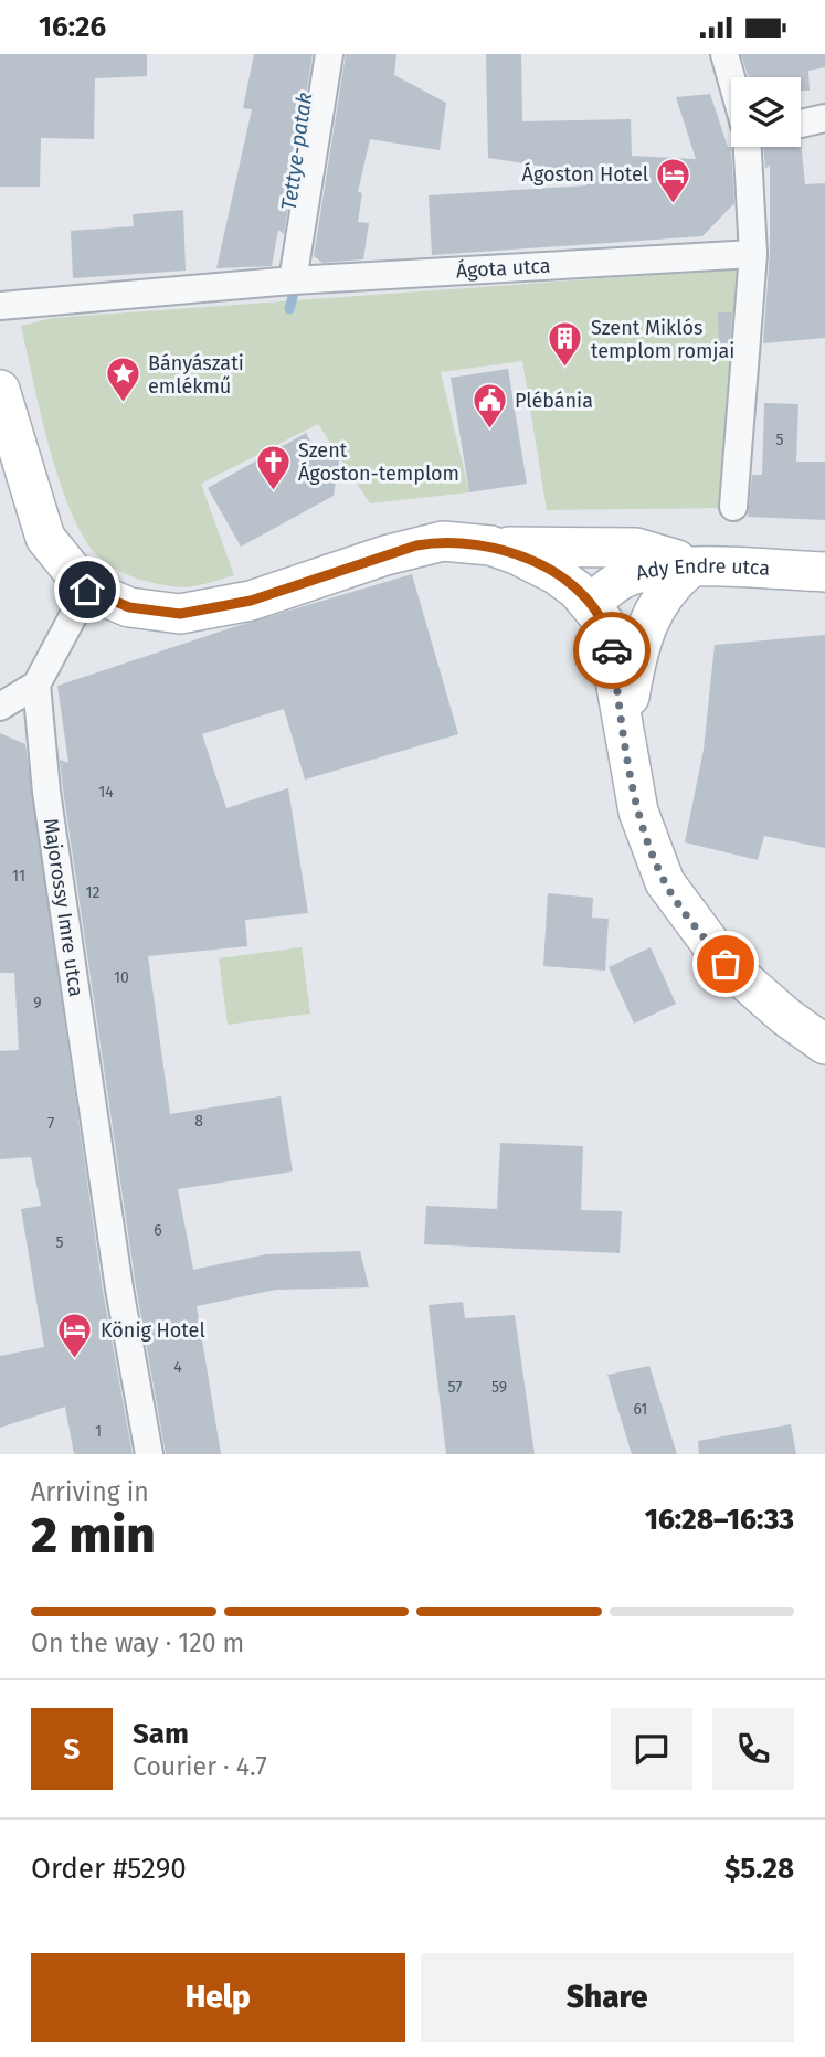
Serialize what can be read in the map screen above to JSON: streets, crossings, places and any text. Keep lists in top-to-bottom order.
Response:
{
  "streets": {
    "street": ["Ágota utca", "Ady Endre utca", "Majorossy Imre utca"]
  },
  "water": ["Tettye-patak"],
  "places": {
    "hotel": ["Ágoston Hotel", "König Hotel"],
    "building": ["Szent Miklós templom romjai"],
    "place": ["Bányászati emlékmű"],
    "public building": ["Plébánia"],
    "church": ["Szent Ágoston-templom"]
  },
  "house_numbers": [
    "5",
    "14",
    "11",
    "12",
    "10",
    "9",
    "8",
    "7",
    "6",
    "5",
    "4",
    "57",
    "59",
    "61",
    "1"
  ],
  "page": {
    "status": "16:26",
    "heading": ["2 min", "Arriving in", "16:28–16:33"],
    "panel": [
      "Sam",
      "Courier · 4.7",
      "Order #5290",
      "$5.28"
    ],
    "bar": "On the way · 120 m",
    "round": "S",
    "buttons": ["Help", "Share"]
  }
}
